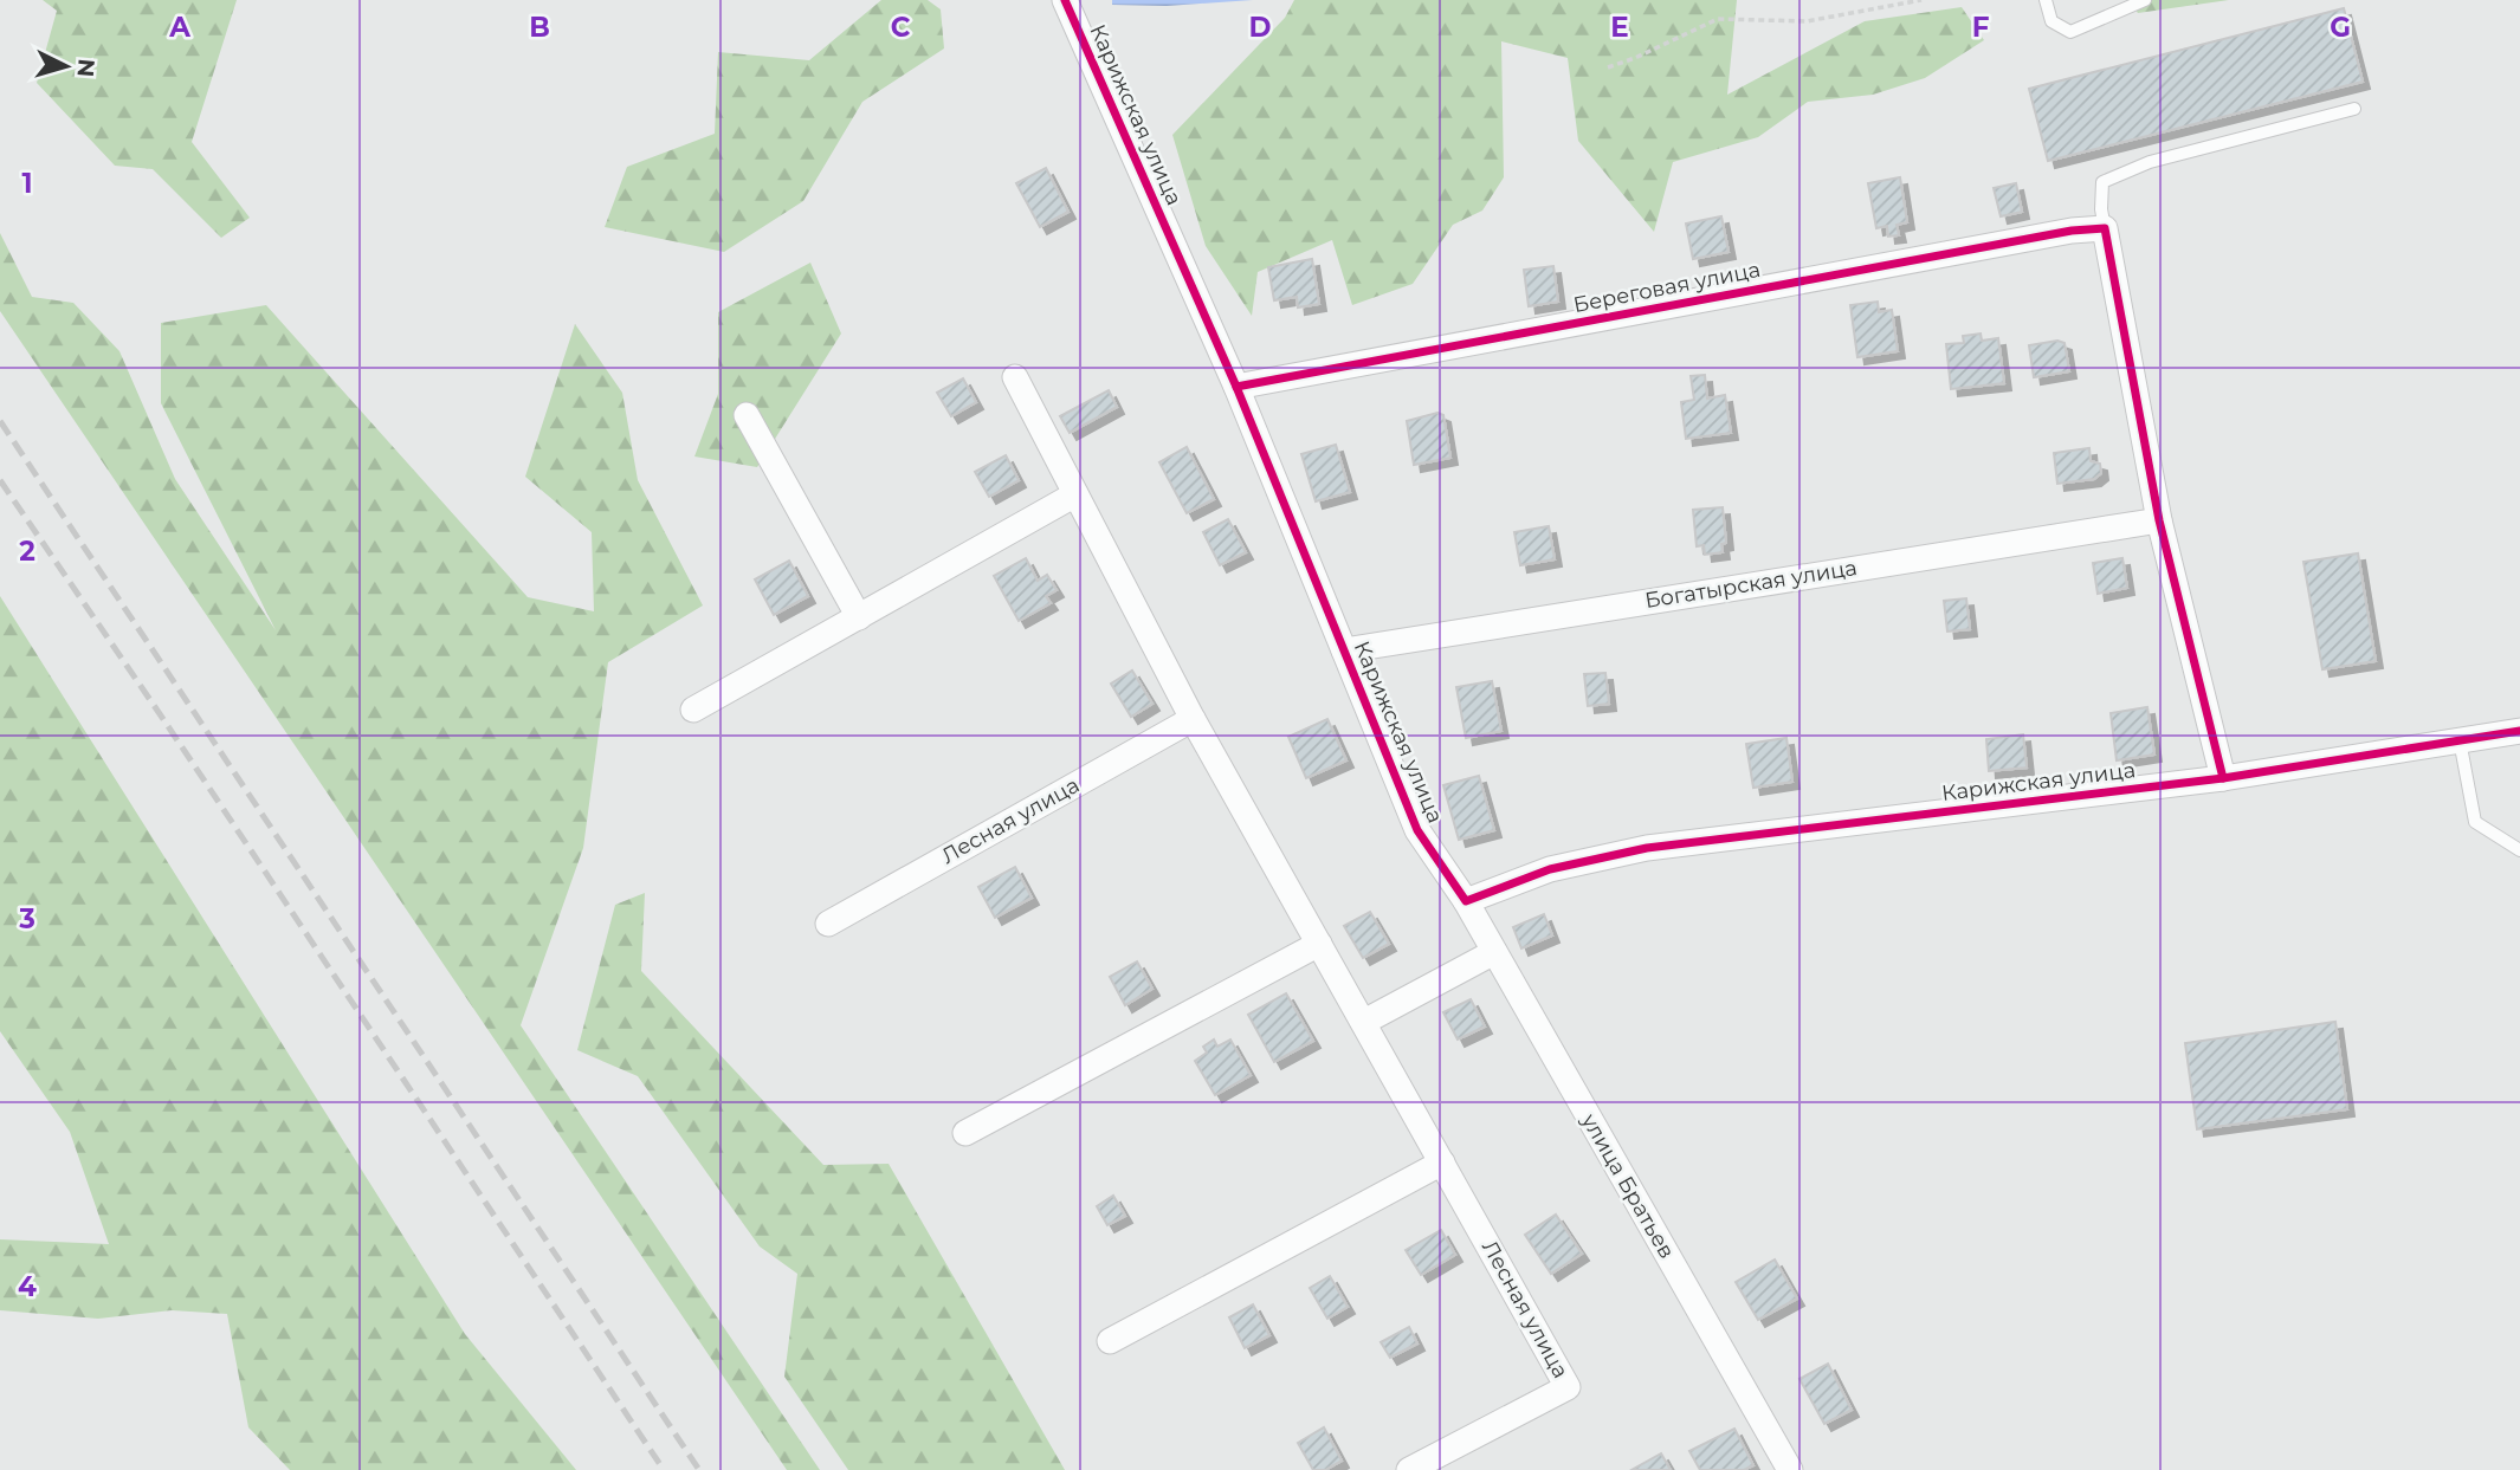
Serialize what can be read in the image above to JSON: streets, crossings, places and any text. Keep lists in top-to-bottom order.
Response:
{
  "streets": {
    "street": [
      "Карижская улица",
      "Береговая улица",
      "Богатырская улица",
      "Лесная улица",
      "улица Братьев"
    ]
  },
  "crossings": [
    ["Карижская улица", "Береговая улица"],
    ["Карижская улица", "Богатырская улица"],
    ["Карижская улица", "улица Братьев"]
  ],
  "north": "right",
  "grid": {
    "columns": [
      "A",
      "B",
      "C",
      "D",
      "E",
      "F",
      "G"
    ],
    "rows": [
      "1",
      "2",
      "3",
      "4"
    ]
  }
}
